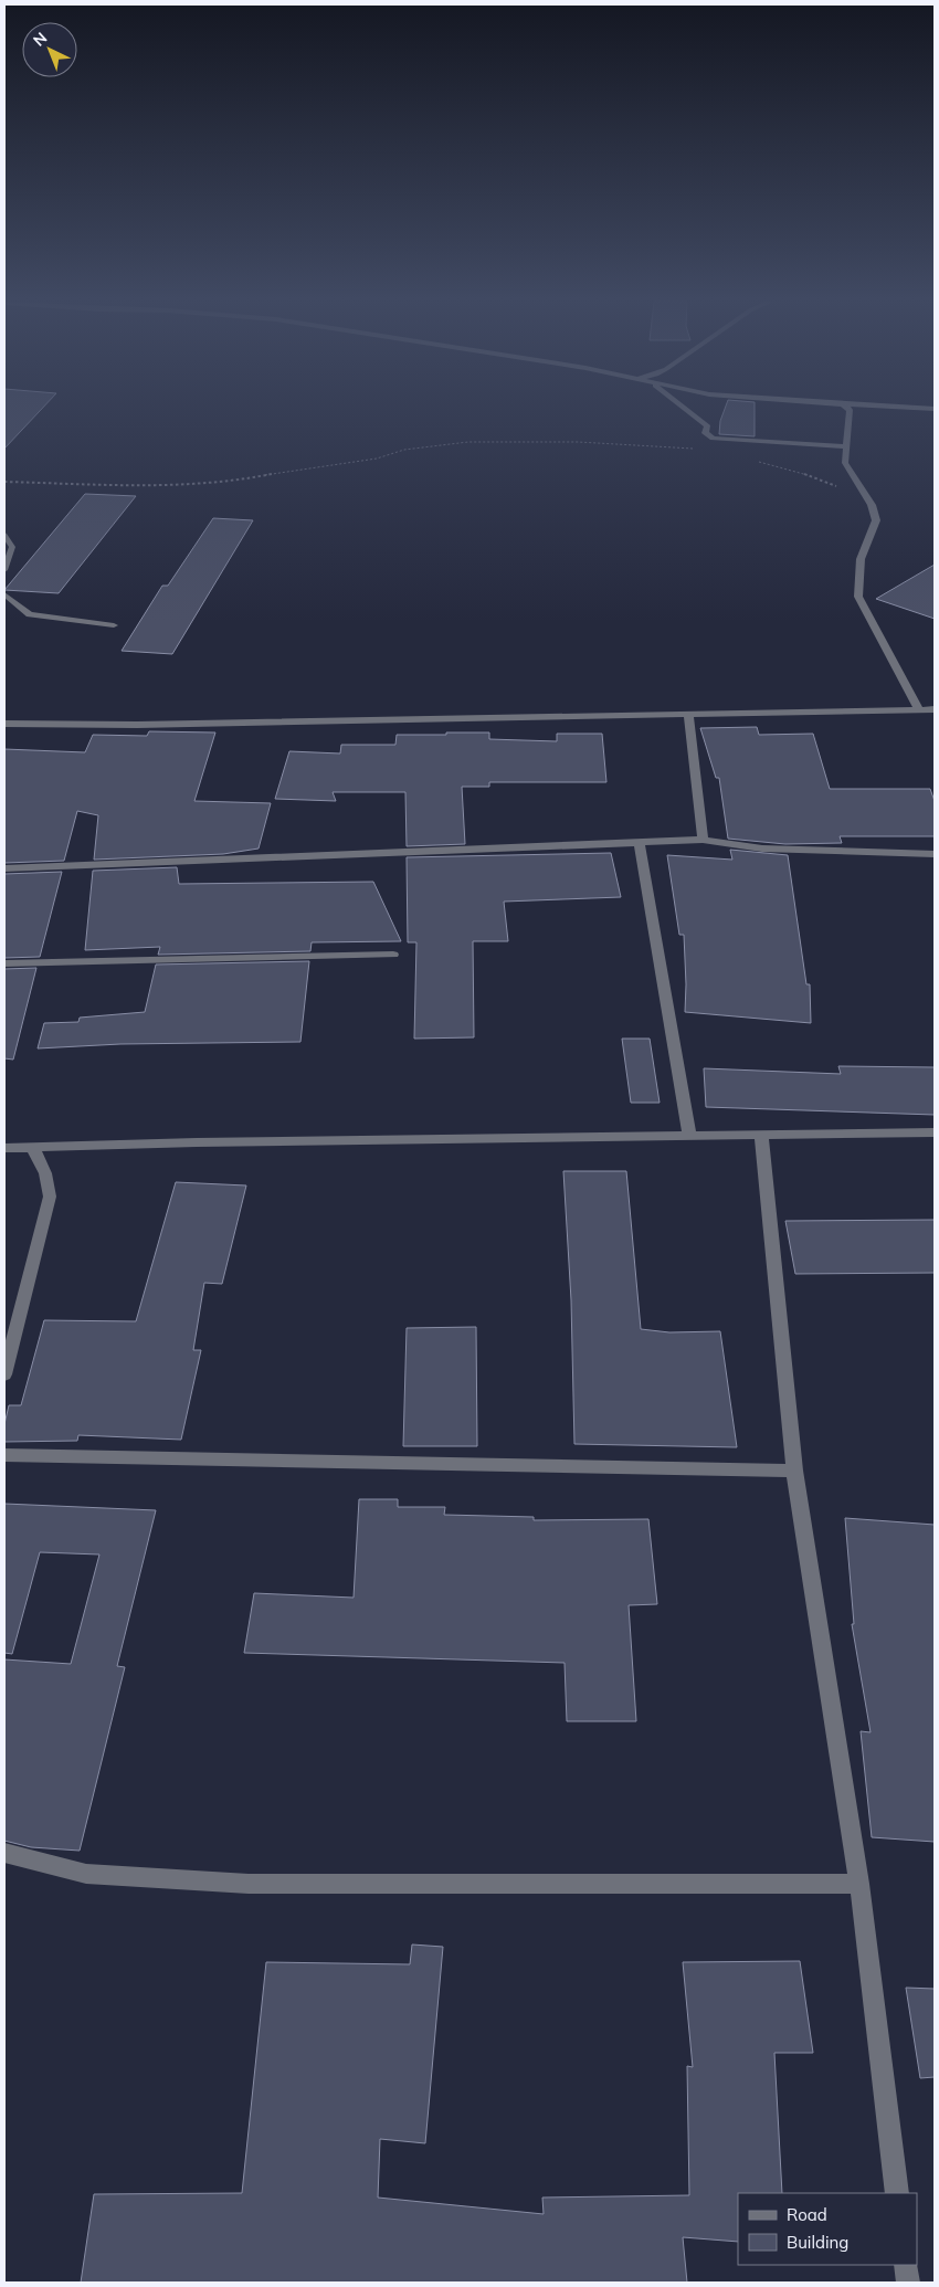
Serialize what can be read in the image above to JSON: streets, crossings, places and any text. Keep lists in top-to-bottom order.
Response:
{
  "legend": ["Road", "Building"],
  "north": "top left"
}
